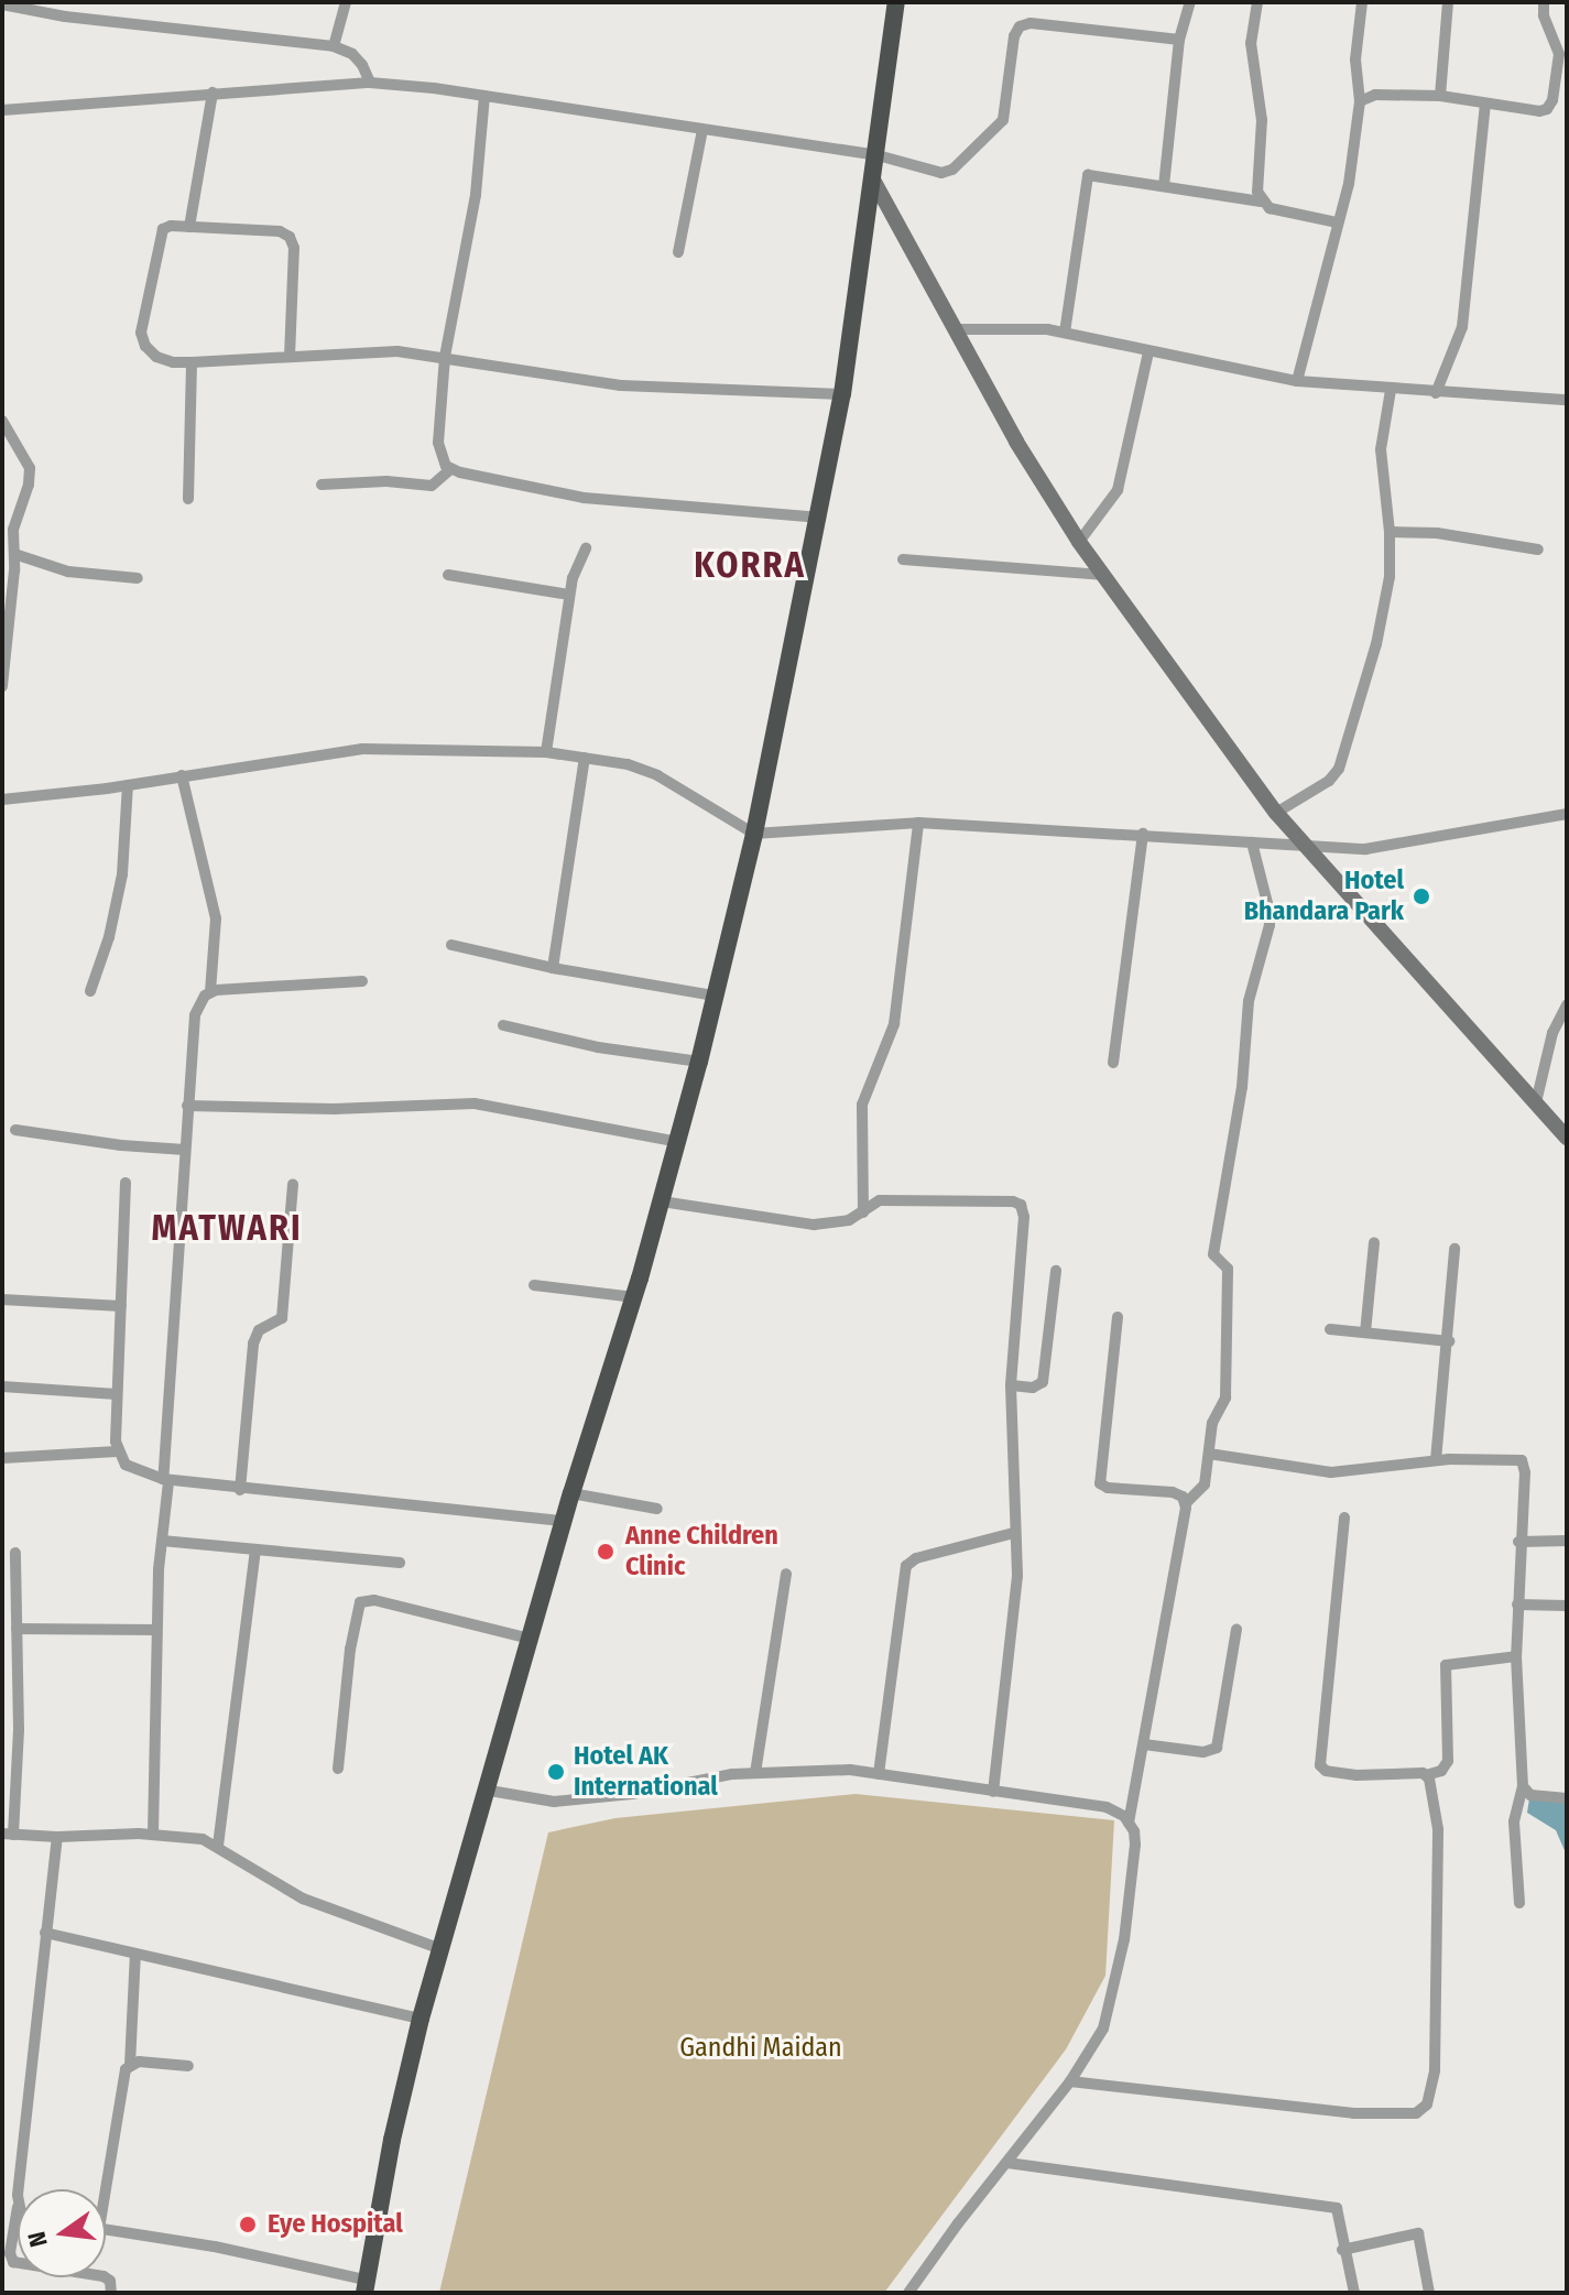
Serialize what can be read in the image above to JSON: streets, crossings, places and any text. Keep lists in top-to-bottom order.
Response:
{
  "districts": ["KORRA", "MATWARI"],
  "parks": ["Gandhi Maidan"],
  "places": [
    "Hotel Bhandara Park",
    "Anne Children Clinic",
    "Hotel AK International",
    "Eye Hospital"
  ],
  "north": "left"
}
